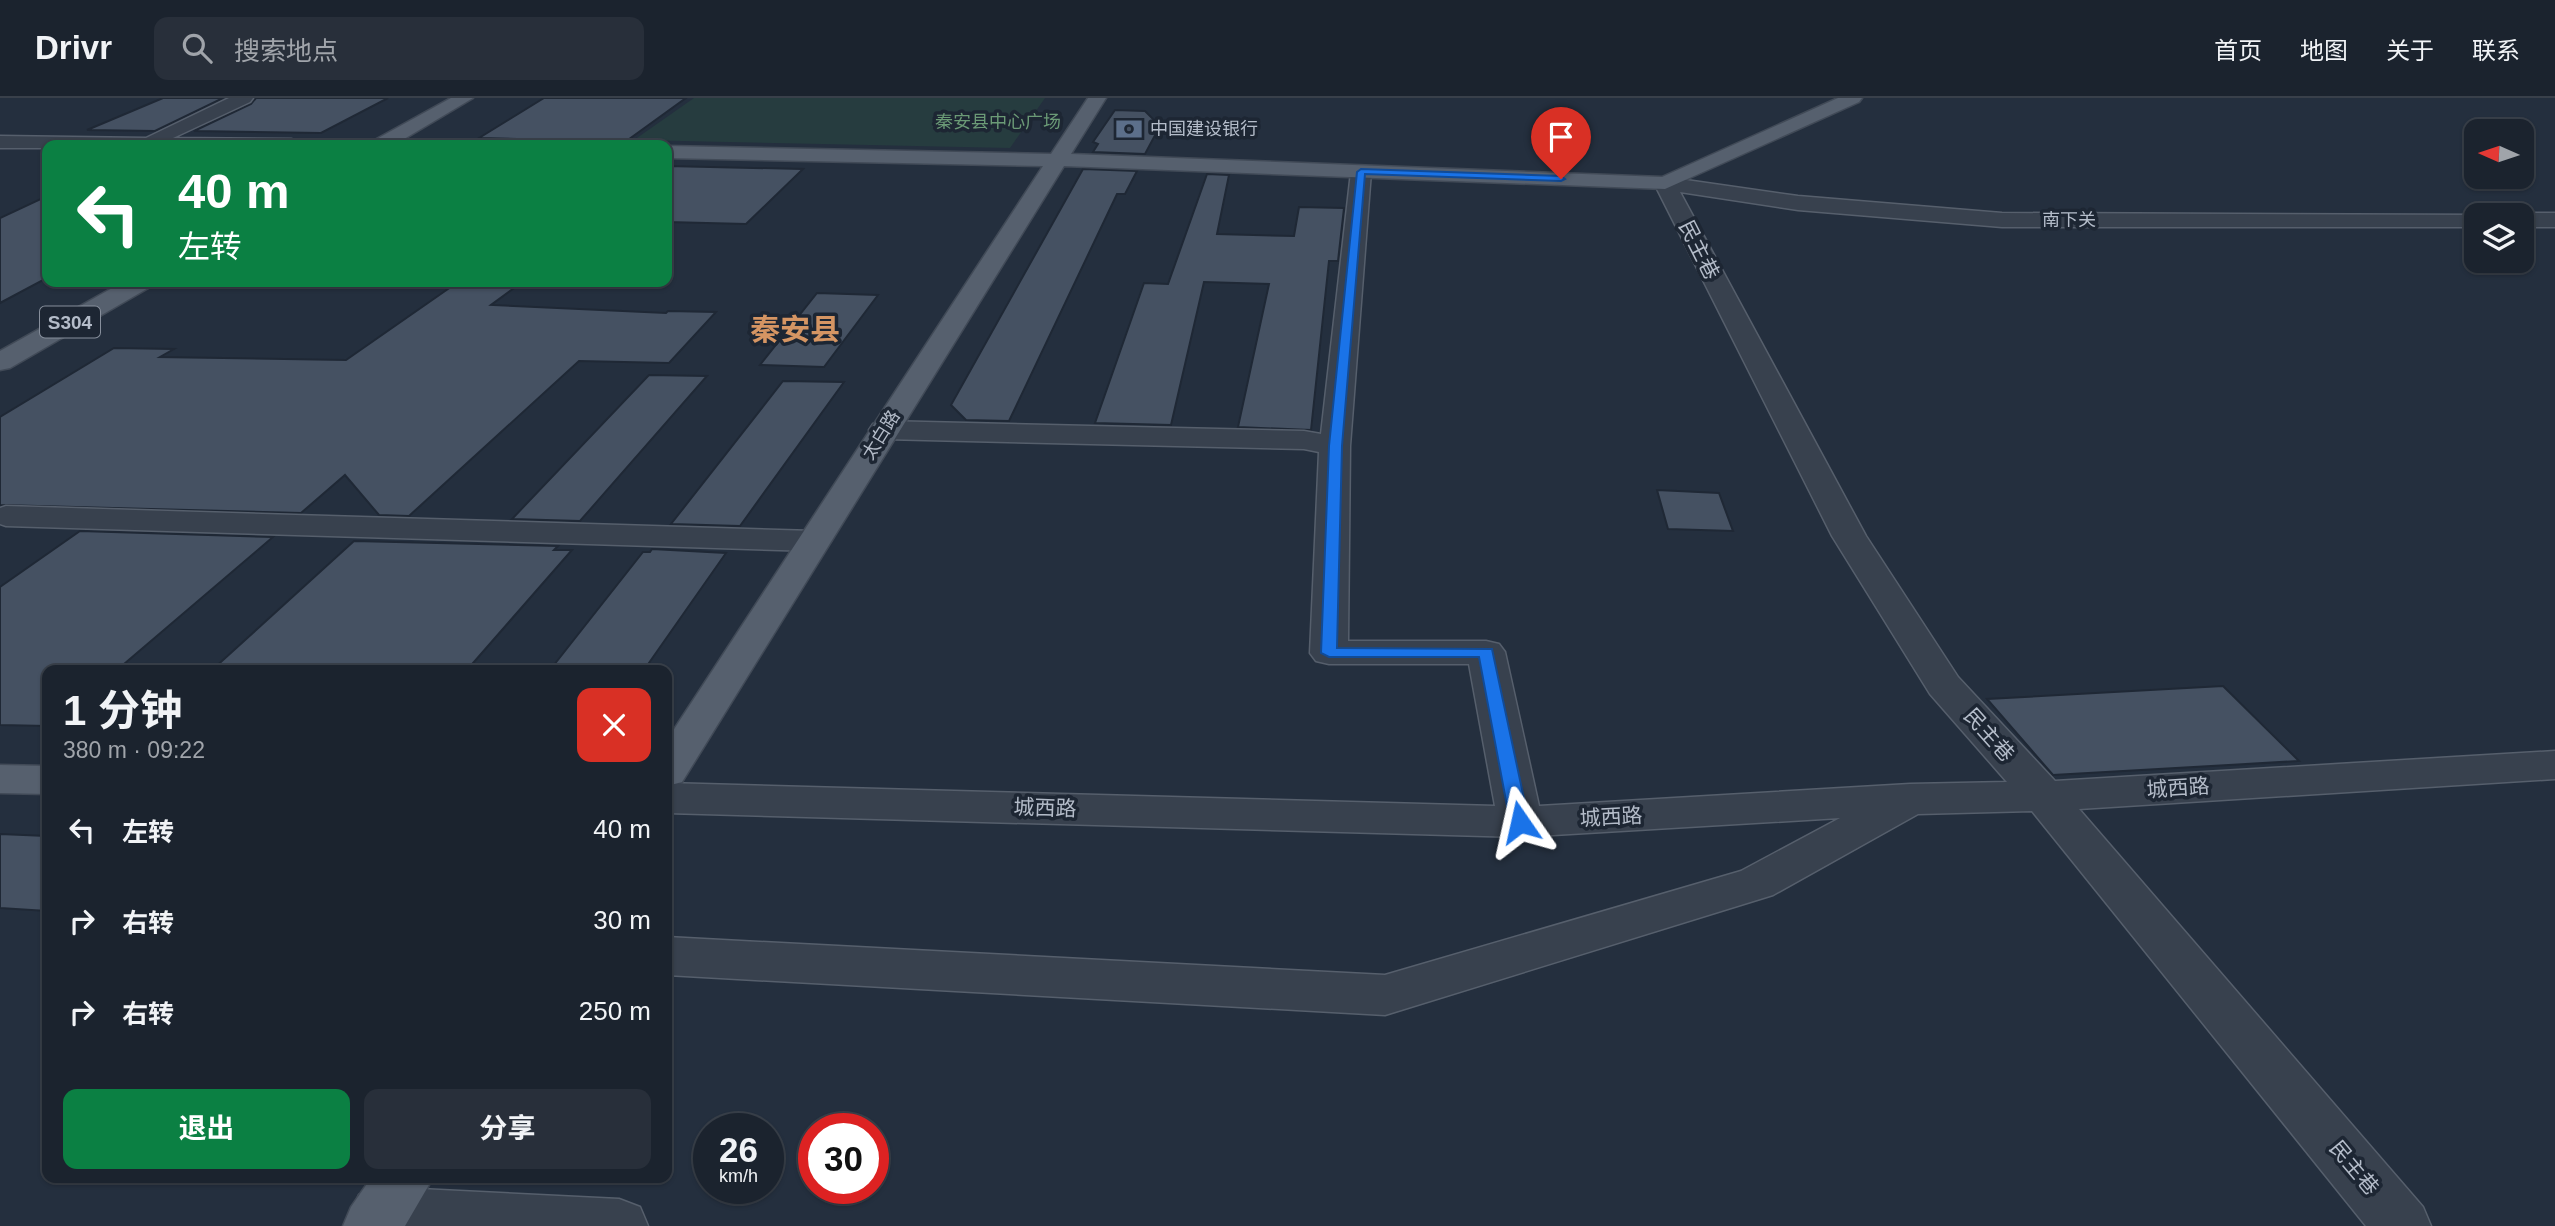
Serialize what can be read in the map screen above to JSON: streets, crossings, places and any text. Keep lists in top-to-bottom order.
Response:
{
  "streets": {
    "main road": ["S304", "太白路"],
    "street": ["南下关", "民主巷", "城西路"]
  },
  "crossings": [
    ["南下关", "民主巷"],
    ["民主巷", "城西路"]
  ],
  "districts": ["秦安县"],
  "parks": ["秦安县中心广场"],
  "places": {
    "bank": ["中国建设银行"]
  },
  "north": "left",
  "page": {
    "header": "Drivr",
    "search": "搜索地点",
    "nav": [
      "首页",
      "地图",
      "关于",
      "联系"
    ],
    "turn": ["40 m", "左转"],
    "heading": ["1 分钟", "380 m · 09:22"],
    "list": [
      {
        "name": "左转",
        "value": "40 m"
      },
      {
        "name": "右转",
        "value": "30 m"
      },
      {
        "name": "右转",
        "value": "250 m"
      }
    ],
    "buttons": ["退出", "分享"],
    "speed": "26 km/h",
    "limit": "30"
  }
}
